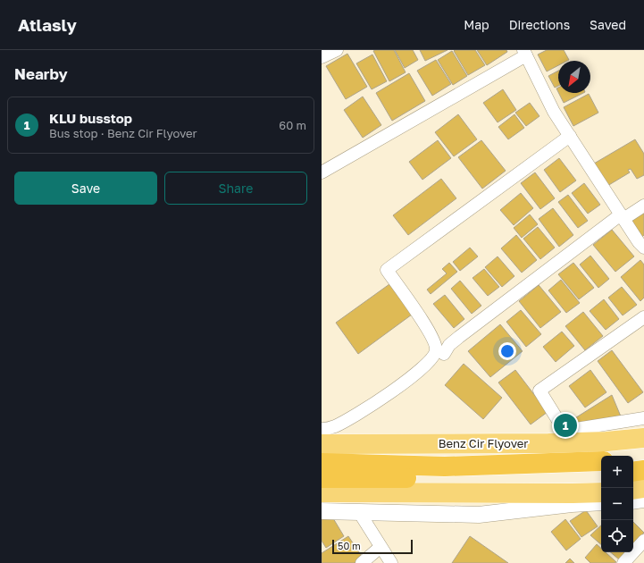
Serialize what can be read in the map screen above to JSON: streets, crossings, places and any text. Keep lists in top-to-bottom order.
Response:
{
  "streets": {
    "main road": ["Benz Cir Flyover"]
  },
  "scale_bar": "50 m",
  "north": "bottom left",
  "page": {
    "header": "Atlasly",
    "nav": ["Map", "Directions", "Saved"],
    "heading": "Nearby",
    "list": [
      {
        "mark": "1",
        "name": "KLU busstop",
        "note": "Bus stop · Benz Cir Flyover",
        "value": "60 m"
      }
    ],
    "buttons": ["Save", "Share"],
    "pins": "1",
    "map_buttons": ["+", "−"],
    "scale": "50 m"
  }
}
